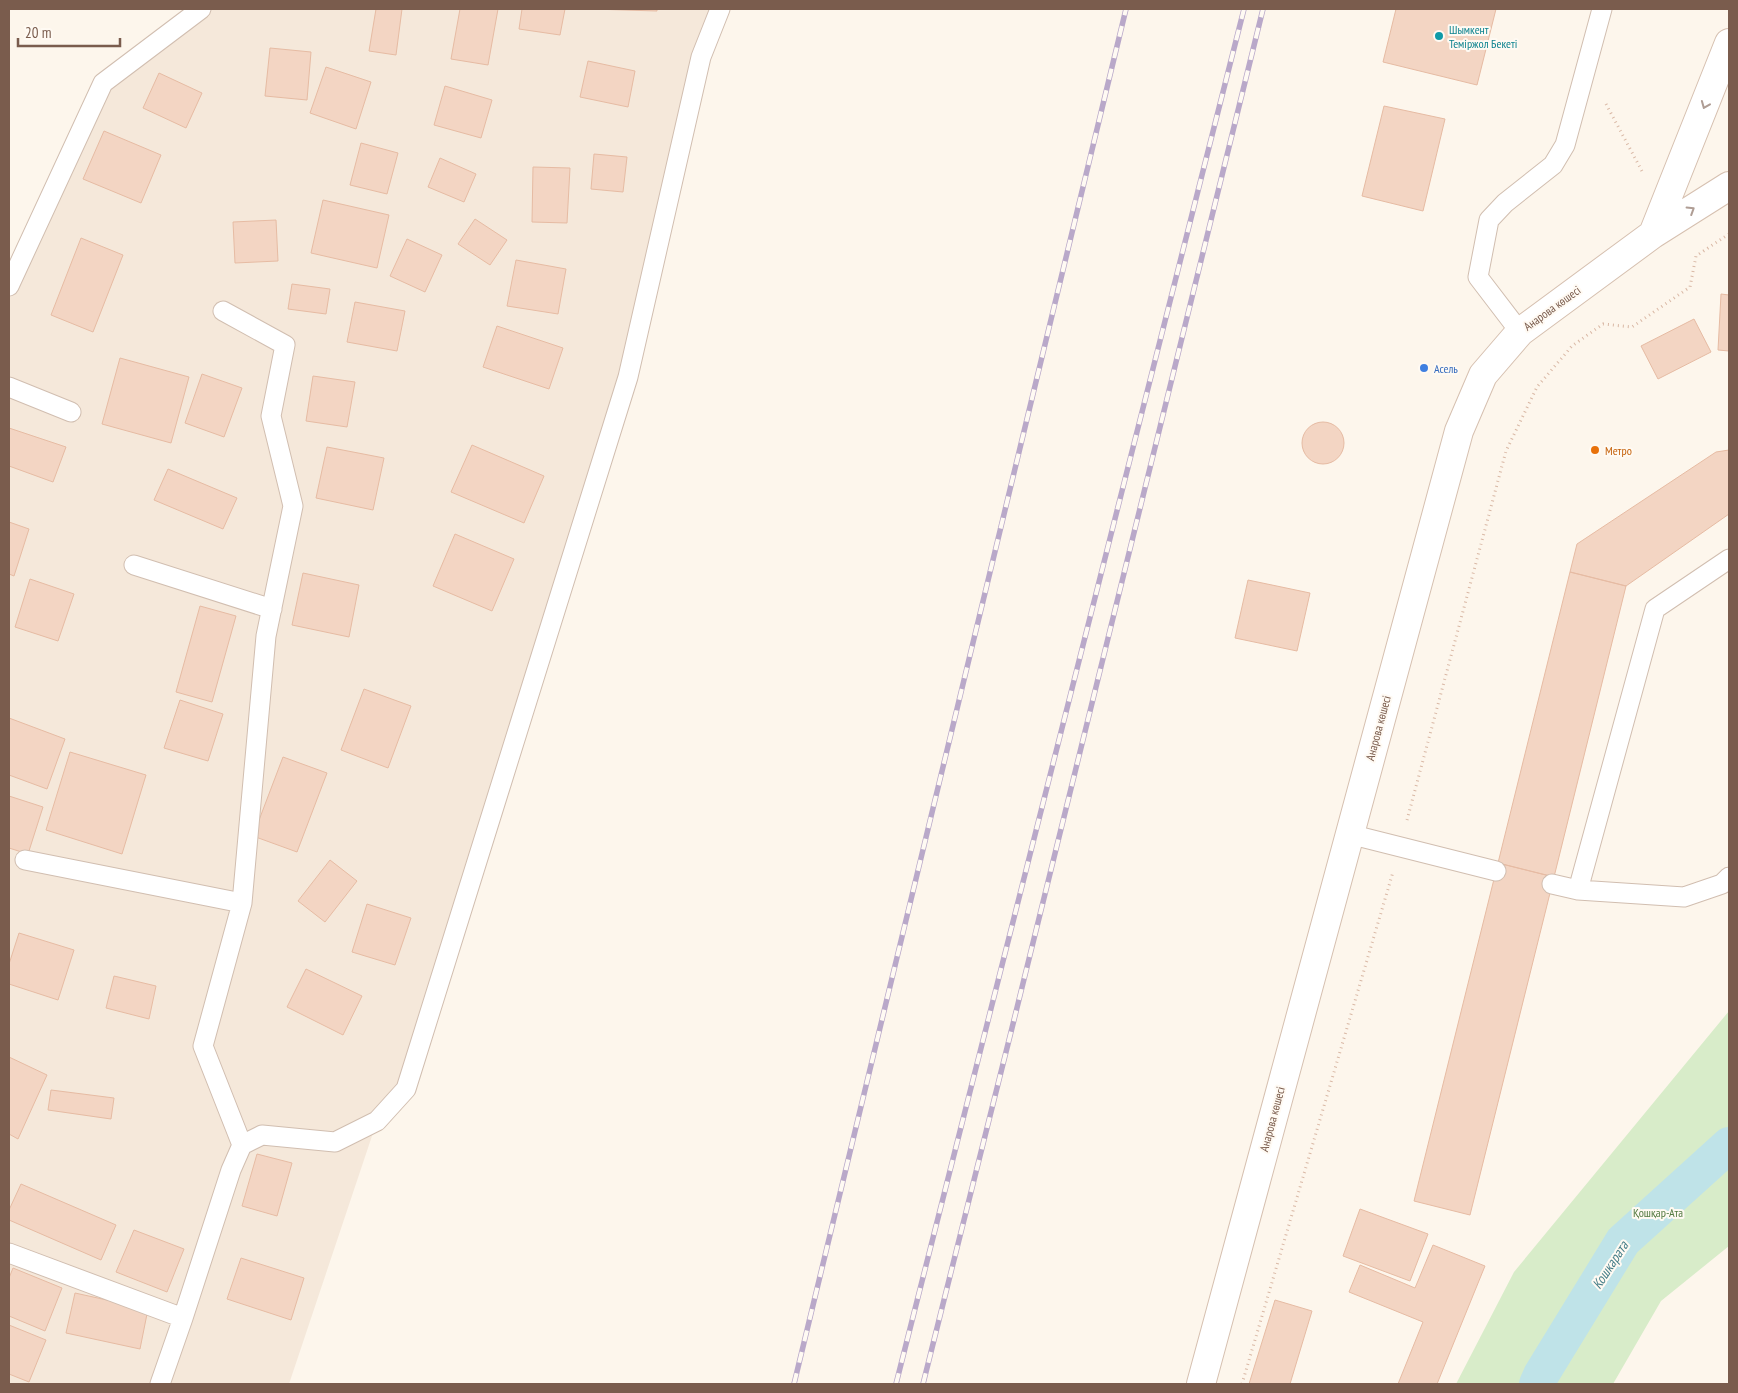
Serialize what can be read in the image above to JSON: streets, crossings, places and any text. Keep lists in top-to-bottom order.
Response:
{
  "streets": {
    "main road": ["Анарова көшесі"]
  },
  "water": ["Кошкарата"],
  "parks": ["Қошқар-Ата"],
  "places": ["Шымкент Теміржол Бекеті", "Асель", "Метро"],
  "scale_bar": "20 m"
}
